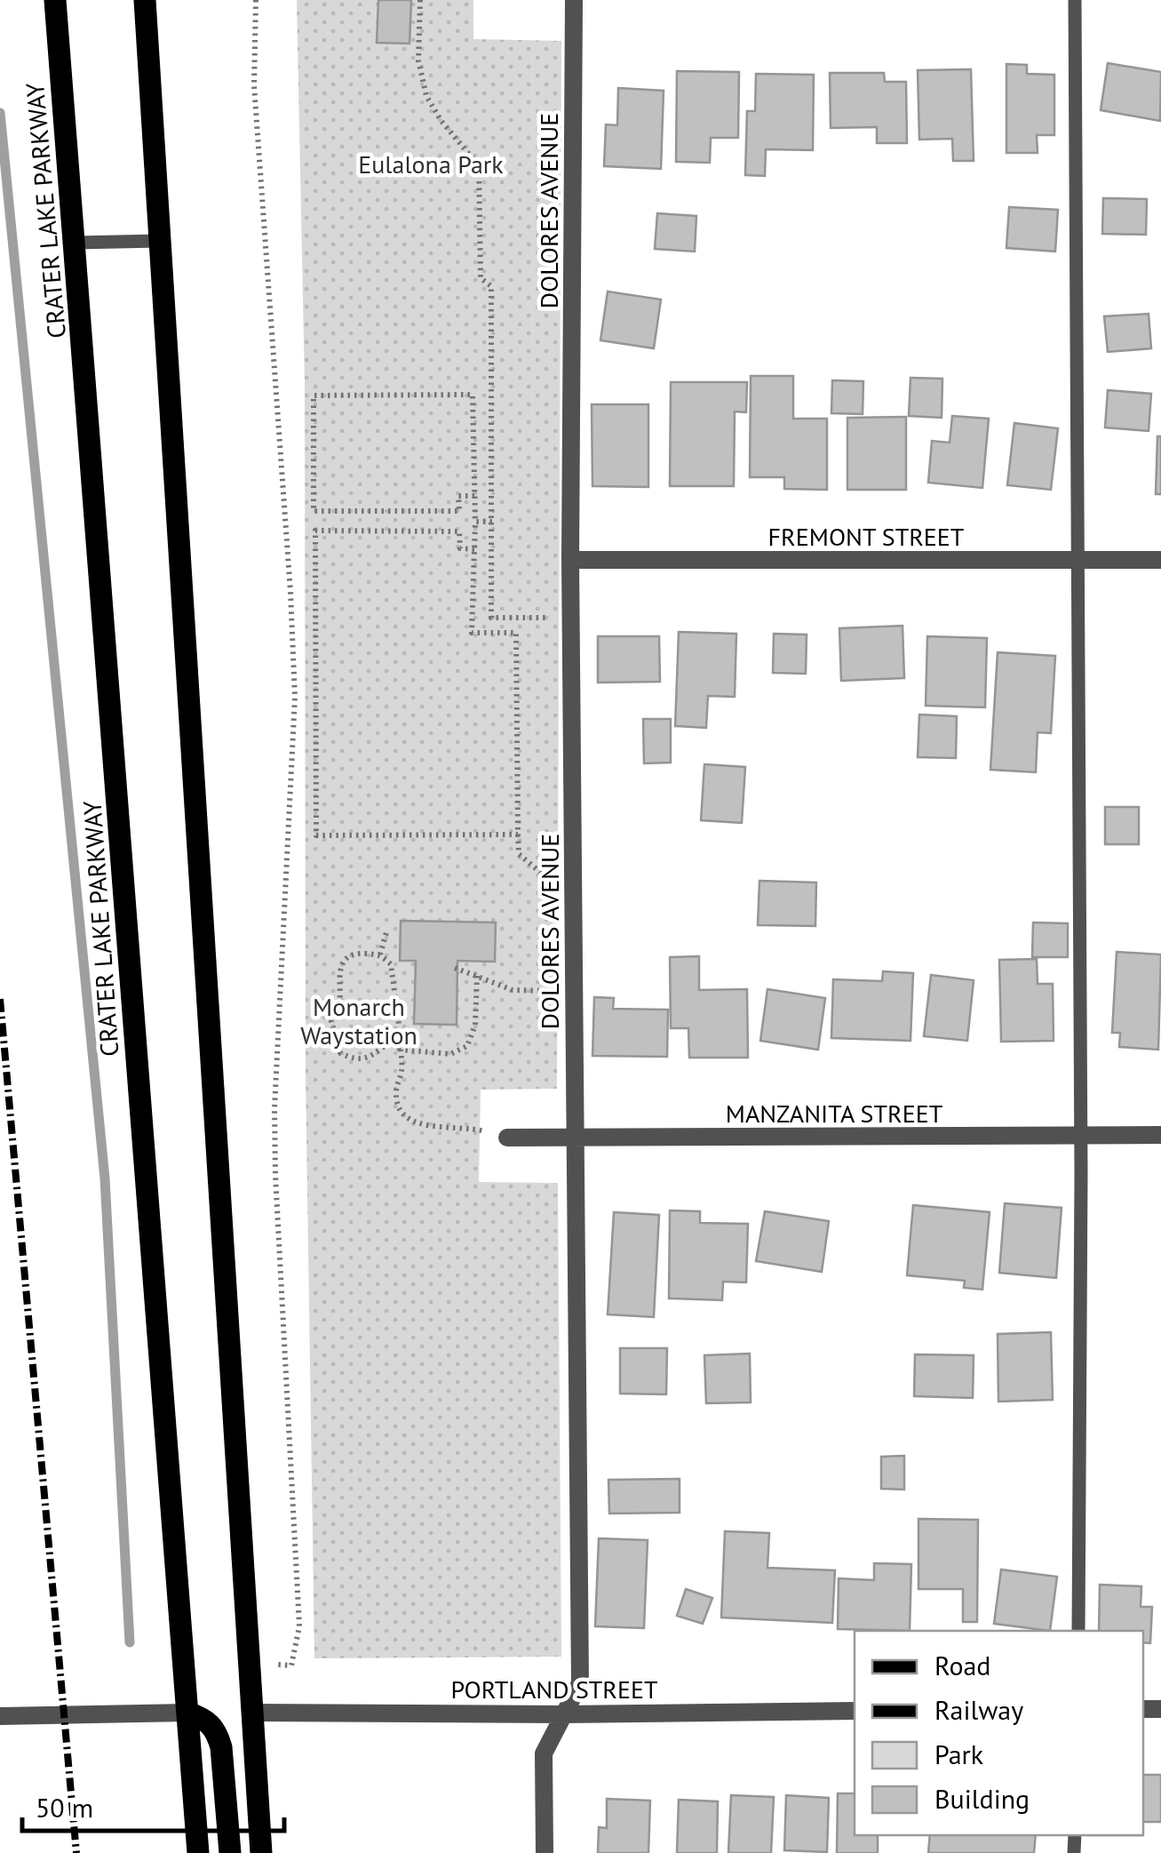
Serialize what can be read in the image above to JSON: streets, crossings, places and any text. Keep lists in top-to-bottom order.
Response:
{
  "streets": {
    "main road": ["CRATER LAKE PARKWAY"],
    "street": [
      "DOLORES AVENUE",
      "FREMONT STREET",
      "MANZANITA STREET",
      "PORTLAND STREET"
    ]
  },
  "crossings": [
    ["DOLORES AVENUE", "FREMONT STREET"],
    ["DOLORES AVENUE", "MANZANITA STREET"],
    ["DOLORES AVENUE", "PORTLAND STREET"]
  ],
  "parks": ["Eulalona Park", "Monarch Waystation"],
  "legend": [
    "Road",
    "Railway",
    "Park",
    "Building"
  ],
  "scale_bar": "50 m"
}
